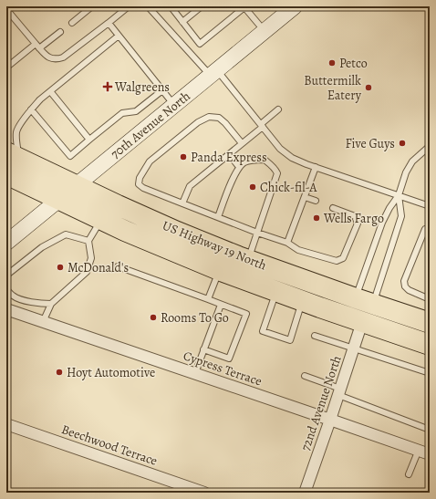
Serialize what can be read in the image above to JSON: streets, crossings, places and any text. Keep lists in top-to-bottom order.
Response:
{
  "streets": {
    "highway": ["US Highway 19 North"],
    "street": [
      "70th Avenue North",
      "Cypress Terrace",
      "72nd Avenue North",
      "Beechwood Terrace"
    ]
  },
  "crossings": [
    ["70th Avenue North", "US Highway 19 North"],
    ["US Highway 19 North", "72nd Avenue North"],
    ["Cypress Terrace", "72nd Avenue North"]
  ],
  "places": {
    "other": [
      "Petco",
      "Buttermilk Eatery",
      "Five Guys",
      "Panda Express",
      "Chick-fil-A",
      "Wells Fargo",
      "McDonald's",
      "Rooms To Go",
      "Hoyt Automotive"
    ],
    "health": ["Walgreens"]
  }
}
